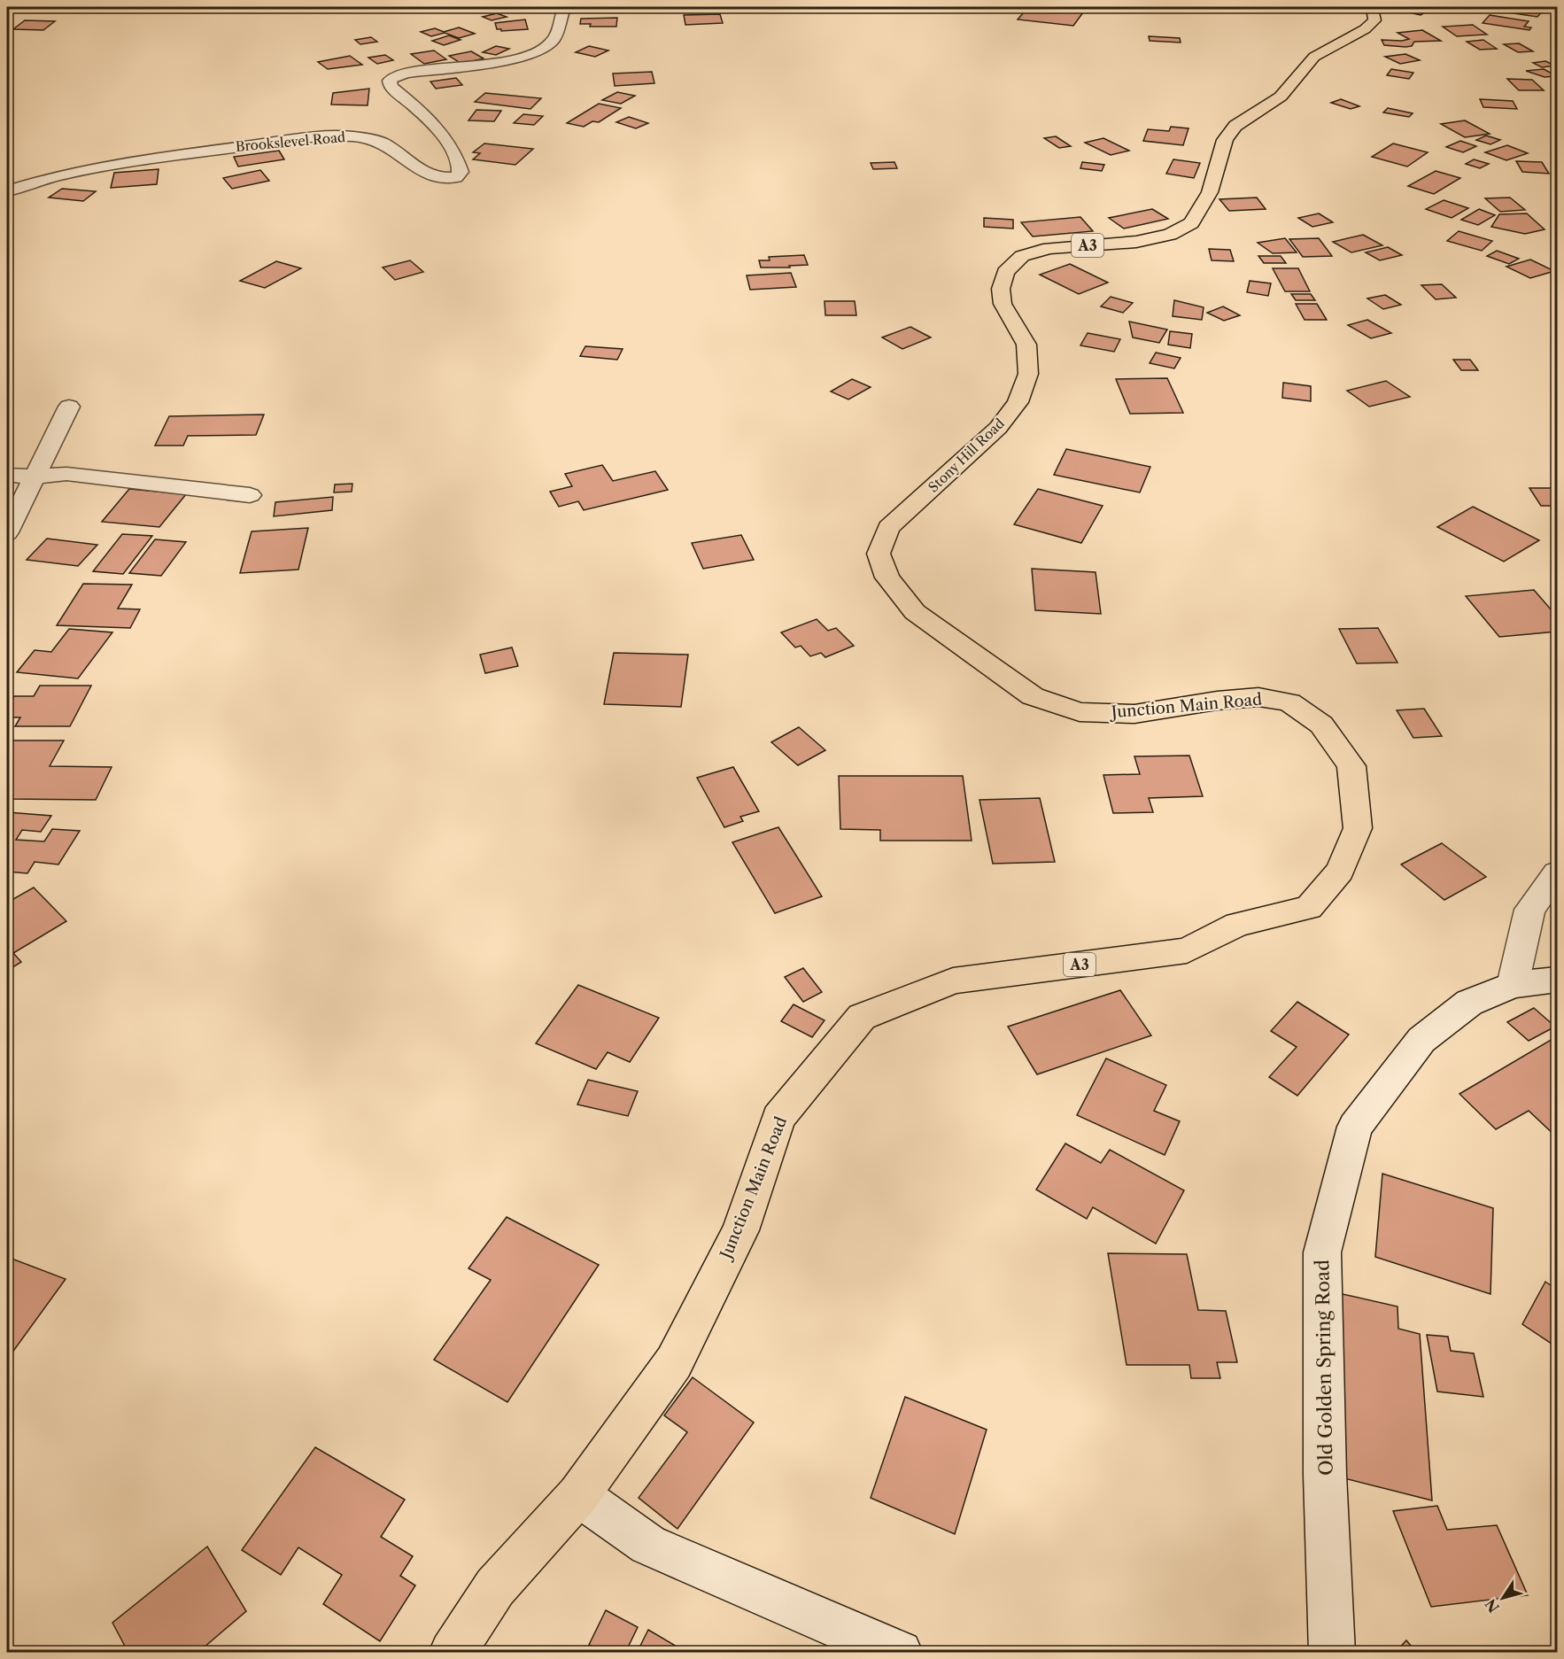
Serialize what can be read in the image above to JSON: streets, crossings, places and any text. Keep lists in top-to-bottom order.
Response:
{
  "streets": {
    "main road": ["A3", "Stony Hill Road", "Junction Main Road"],
    "street": ["Brookslevel Road", "Old Golden Spring Road"]
  },
  "crossings": [
    ["Stony Hill Road", "Junction Main Road"]
  ],
  "north": "bottom left"
}
